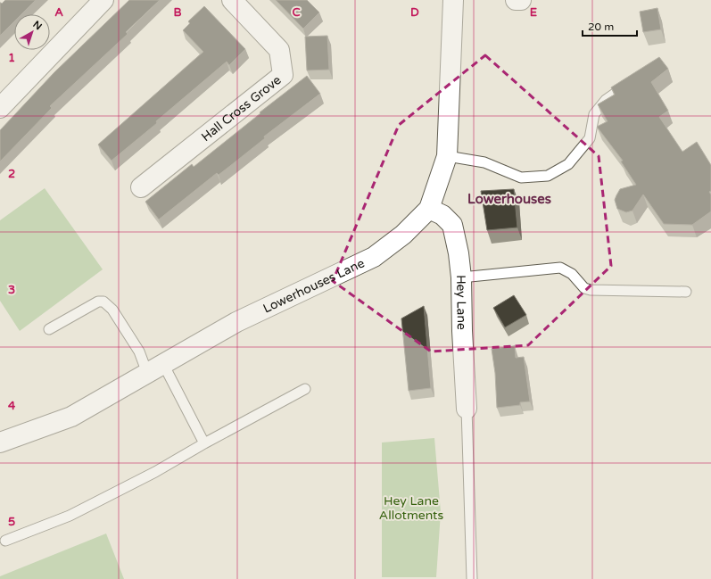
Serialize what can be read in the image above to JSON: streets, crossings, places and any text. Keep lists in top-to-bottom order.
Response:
{
  "streets": {
    "street": ["Hall Cross Grove", "Lowerhouses Lane", "Hey Lane"]
  },
  "crossings": [
    ["Lowerhouses Lane", "Hey Lane"]
  ],
  "districts": ["Lowerhouses"],
  "parks": ["Hey Lane Allotments"],
  "scale_bar": "20 m",
  "north": "top right",
  "grid": {
    "columns": [
      "A",
      "B",
      "C",
      "D",
      "E"
    ],
    "rows": [
      "1",
      "2",
      "3",
      "4",
      "5"
    ]
  }
}
